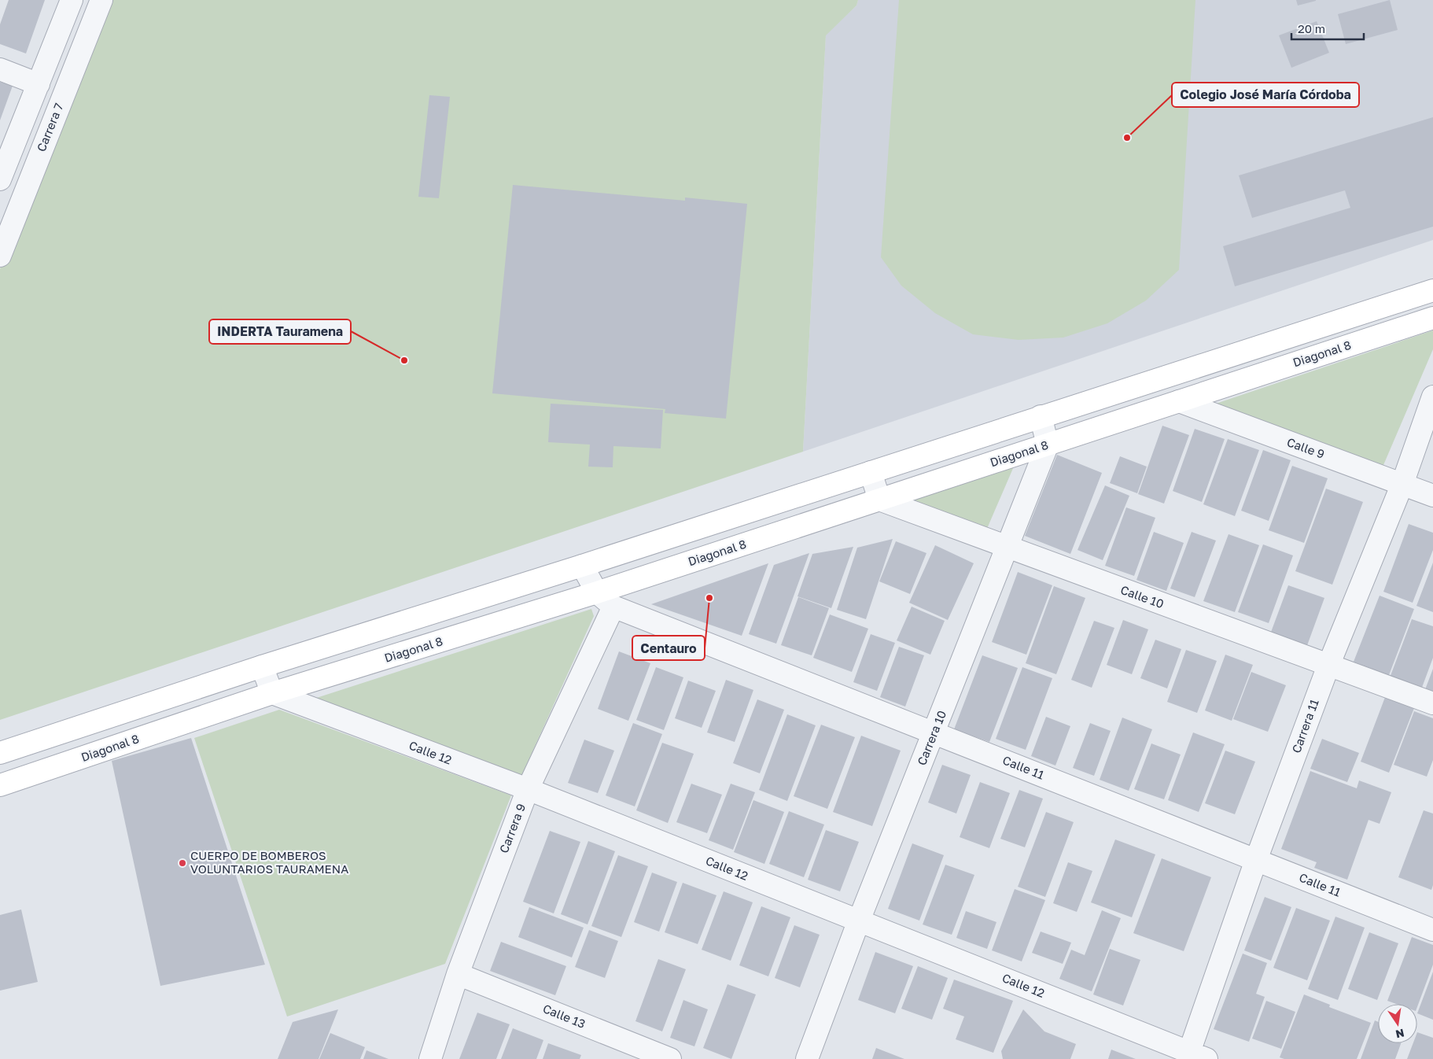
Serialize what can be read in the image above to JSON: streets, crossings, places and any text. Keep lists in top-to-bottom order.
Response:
{
  "streets": {
    "street": [
      "Carrera 7",
      "Diagonal 8",
      "Calle 9",
      "Calle 10",
      "Carrera 11",
      "Carrera 10",
      "Calle 12",
      "Calle 11",
      "Carrera 9",
      "Calle 13"
    ]
  },
  "crossings": [
    ["Diagonal 8", "Calle 9"],
    ["Diagonal 8", "Calle 10"],
    ["Diagonal 8", "Carrera 10"],
    ["Diagonal 8", "Calle 12"],
    ["Diagonal 8", "Calle 11"],
    ["Calle 9", "Carrera 11"],
    ["Calle 10", "Carrera 11"],
    ["Calle 10", "Carrera 10"],
    ["Carrera 11", "Calle 12"],
    ["Carrera 11", "Calle 11"],
    ["Carrera 10", "Calle 12"],
    ["Carrera 10", "Calle 11"],
    ["Calle 12", "Carrera 9"],
    ["Calle 11", "Carrera 9"],
    ["Carrera 9", "Calle 13"]
  ],
  "places": [
    "Colegio José María Córdoba",
    "INDERTA Tauramena",
    "Centauro",
    "CUERPO DE BOMBEROS VOLUNTARIOS TAURAMENA"
  ],
  "scale_bar": "20 m",
  "north": "bottom"
}
